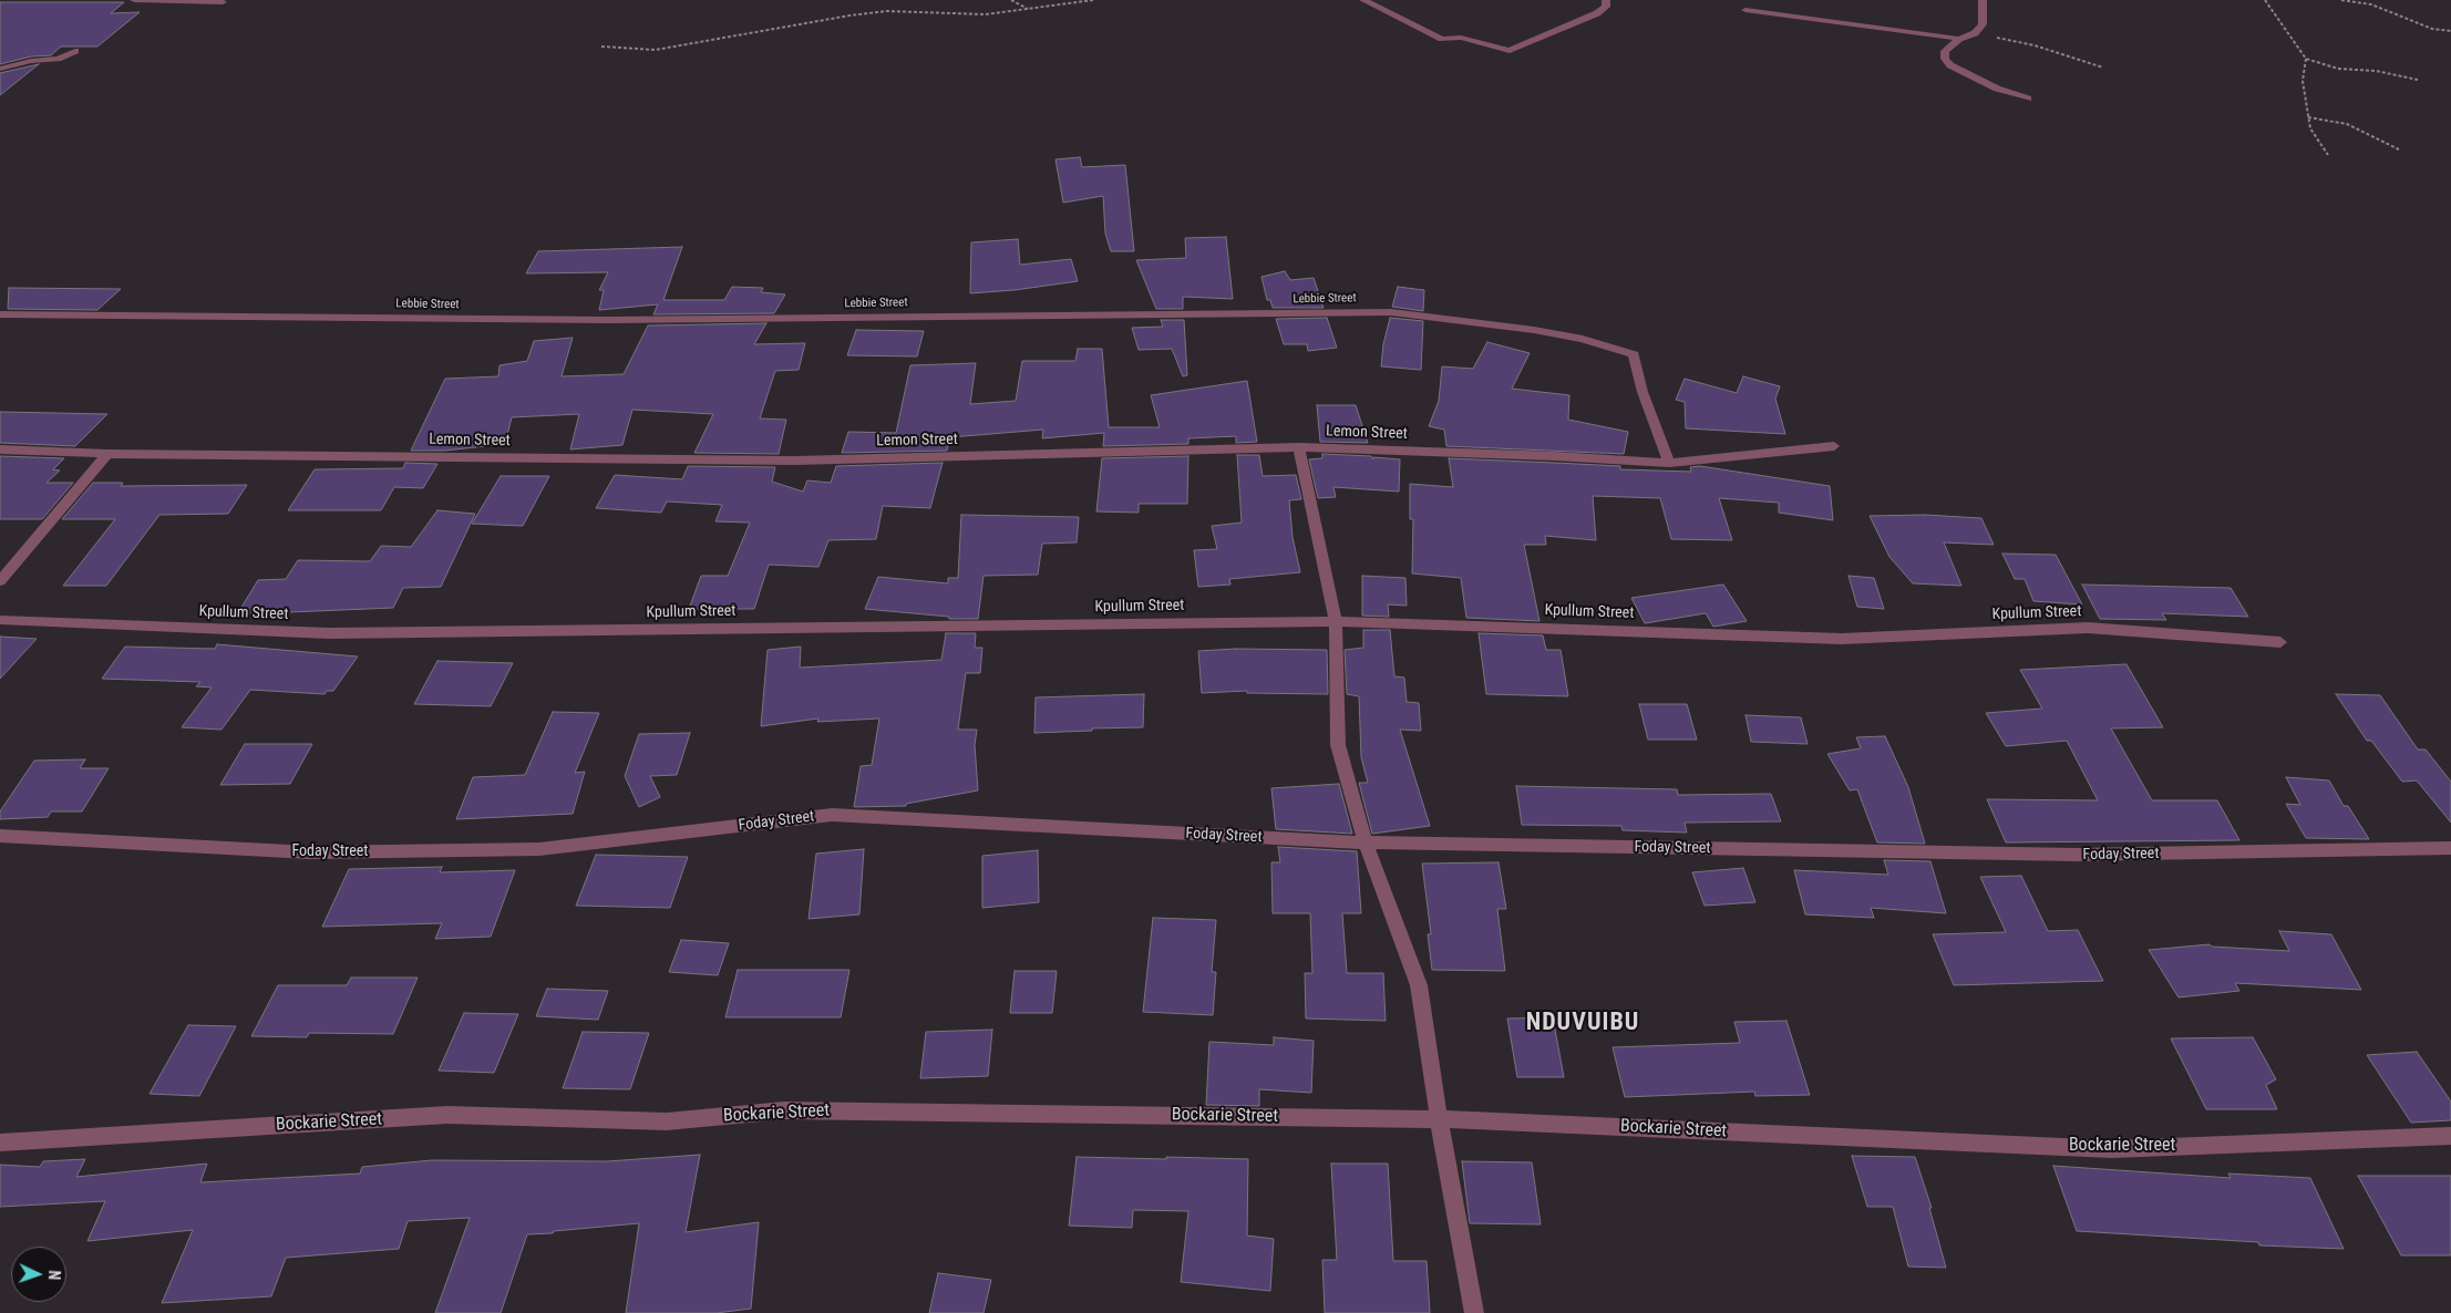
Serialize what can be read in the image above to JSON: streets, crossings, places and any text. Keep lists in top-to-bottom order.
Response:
{
  "streets": {
    "street": [
      "Lebbie Street",
      "Lemon Street",
      "Kpullum Street",
      "Foday Street",
      "Bockarie Street"
    ]
  },
  "crossings": [
    ["Lebbie Street", "Lemon Street"]
  ],
  "districts": ["NDUVUIBU"],
  "north": "right"
}
